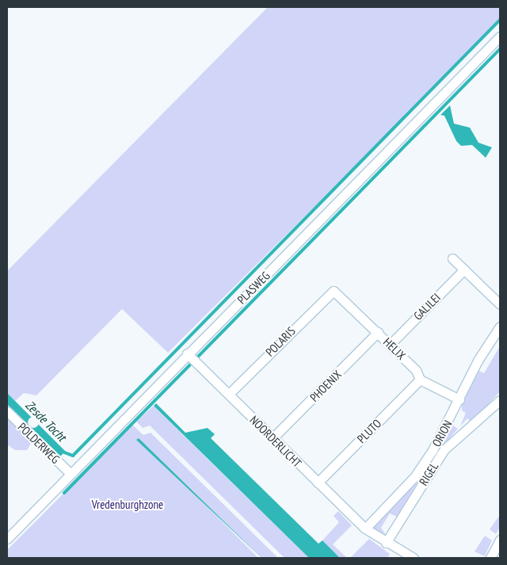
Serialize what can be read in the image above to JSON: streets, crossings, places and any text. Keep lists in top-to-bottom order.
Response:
{
  "streets": {
    "street": [
      "PLASWEG",
      "GALILEI",
      "POLARIS",
      "HELIX",
      "PHOENIX",
      "PLUTO",
      "ORION",
      "NOORDERLICHT",
      "POLDERWEG",
      "RIGEL"
    ]
  },
  "crossings": [
    ["PLASWEG", "NOORDERLICHT"],
    ["PLASWEG", "POLDERWEG"],
    ["GALILEI", "HELIX"],
    ["POLARIS", "HELIX"],
    ["POLARIS", "NOORDERLICHT"],
    ["HELIX", "PHOENIX"],
    ["HELIX", "PLUTO"],
    ["PHOENIX", "NOORDERLICHT"],
    ["PLUTO", "NOORDERLICHT"],
    ["ORION", "NOORDERLICHT"]
  ],
  "water": ["Zesde Tocht"],
  "parks": ["Vredenburghzone"]
}
